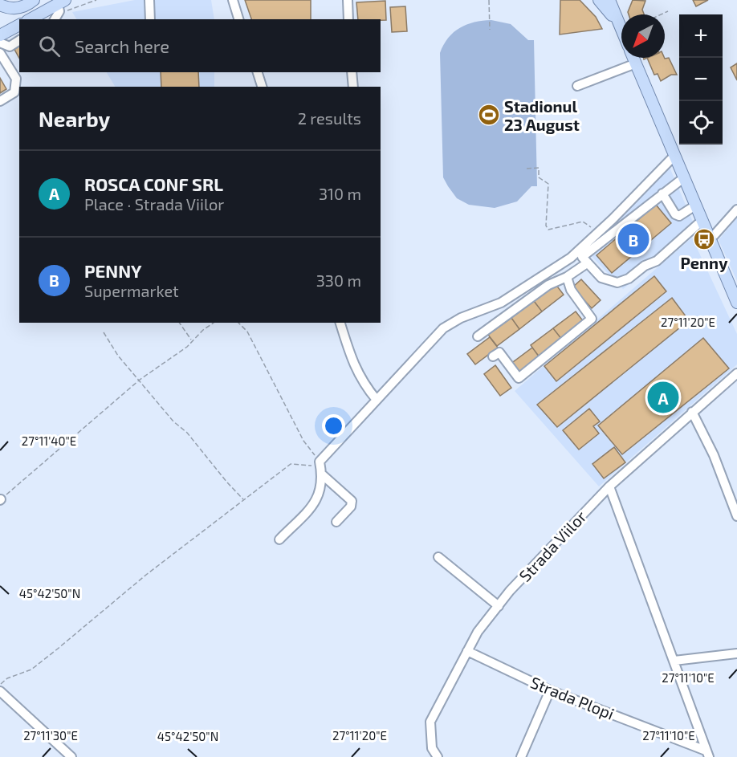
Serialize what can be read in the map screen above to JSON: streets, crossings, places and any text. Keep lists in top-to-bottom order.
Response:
{
  "streets": {
    "street": ["Strada Viilor", "Strada Plopi"]
  },
  "crossings": [
    ["Strada Viilor", "Strada Plopi"]
  ],
  "places": {
    "sports": ["Stadionul 23 August"],
    "bus stop": ["Penny"]
  },
  "north": "bottom left",
  "page": {
    "map_buttons": ["+", "−"],
    "search": "Search here",
    "heading": ["Nearby", "2 results"],
    "list": [
      {
        "mark": "A",
        "name": "ROSCA CONF SRL",
        "note": "Place · Strada Viilor",
        "value": "310 m"
      },
      {
        "mark": "B",
        "name": "PENNY",
        "note": "Supermarket",
        "value": "330 m"
      }
    ],
    "pins": ["B", "A"]
  },
  "coordinates": [
    "27°11'20\"E",
    "27°11'40\"E",
    "45°42'50\"N",
    "27°11'10\"E",
    "27°11'30\"E"
  ]
}
